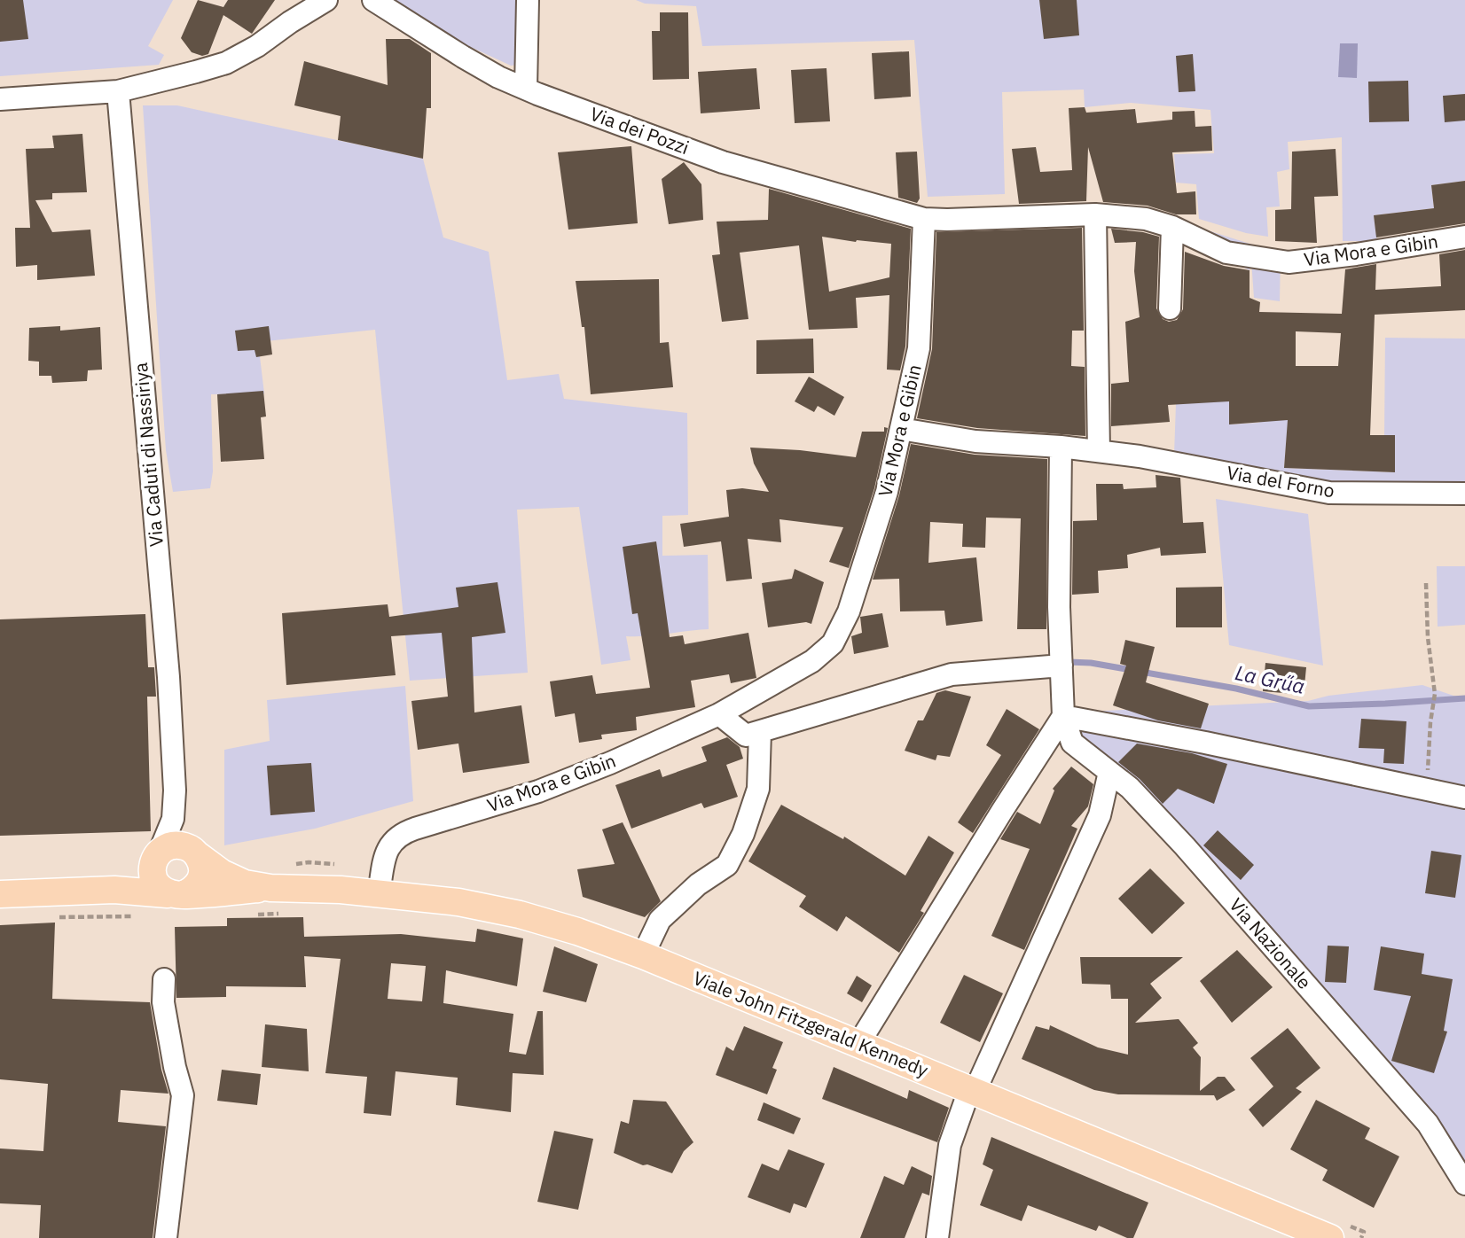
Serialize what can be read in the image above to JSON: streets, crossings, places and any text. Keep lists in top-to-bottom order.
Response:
{
  "streets": {
    "main road": ["Viale John Fitzgerald Kennedy"],
    "street": [
      "Via dei Pozzi",
      "Via Mora e Gibin",
      "Via Caduti di Nassiriya",
      "Via del Forno",
      "Via Nazionale"
    ]
  },
  "crossings": [
    ["Via dei Pozzi", "Via Mora e Gibin"],
    ["Via Mora e Gibin", "Via del Forno"],
    ["Via Mora e Gibin", "Viale John Fitzgerald Kennedy"],
    ["Via Caduti di Nassiriya", "Viale John Fitzgerald Kennedy"],
    ["Via del Forno", "Via Nazionale"]
  ],
  "water": ["La Grűa"]
}
